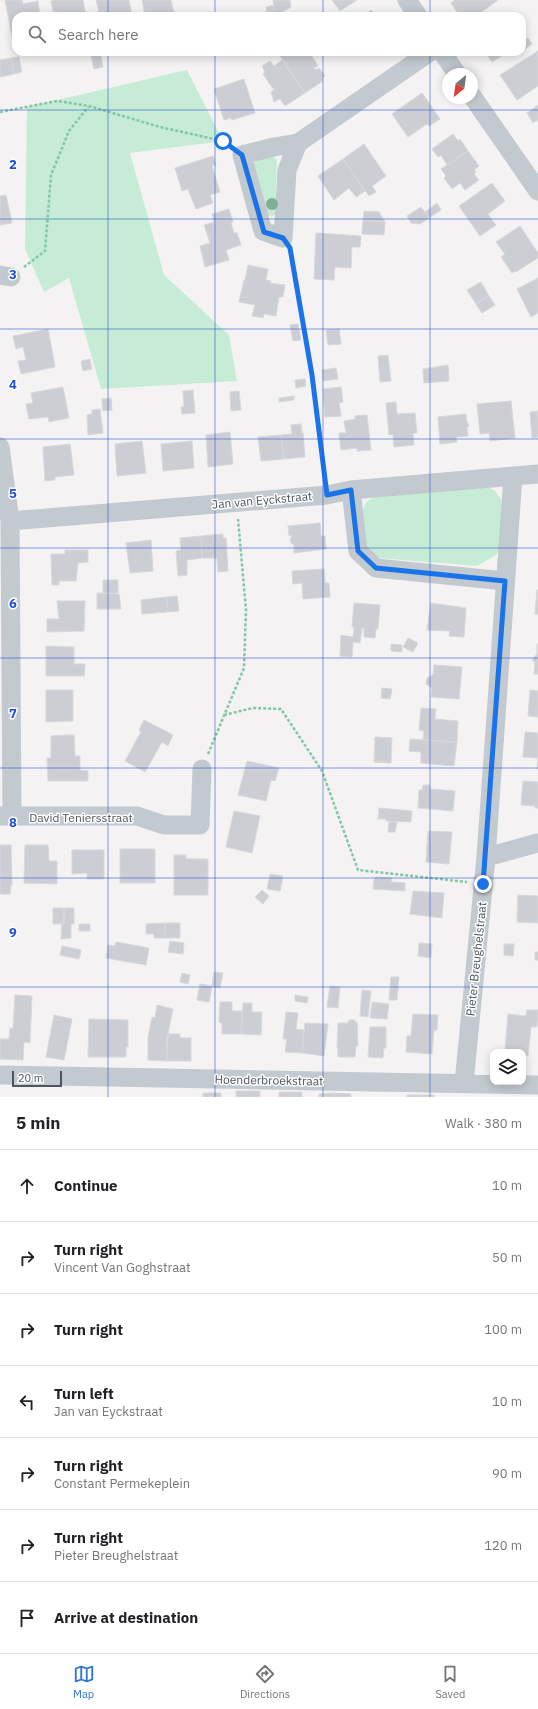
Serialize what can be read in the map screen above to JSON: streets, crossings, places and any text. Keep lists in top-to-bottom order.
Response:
{
  "streets": {
    "street": [
      "Jan van Eyckstraat",
      "David Teniersstraat",
      "Pieter Breughelstraat",
      "Hoenderbroekstraat"
    ]
  },
  "crossings": [
    ["Jan van Eyckstraat", "Pieter Breughelstraat"],
    ["Pieter Breughelstraat", "Hoenderbroekstraat"]
  ],
  "scale_bar": "20 m",
  "north": "bottom left",
  "page": {
    "search": "Search here",
    "scale": "20 m",
    "heading": ["5 min", "Walk · 380 m"],
    "list": [
      ["Continue", "10 m"],
      ["Turn right", "Vincent Van Goghstraat", "50 m"],
      ["Turn right", "100 m"],
      ["Turn left", "Jan van Eyckstraat", "10 m"],
      ["Turn right", "Constant Permekeplein", "90 m"],
      ["Turn right", "Pieter Breughelstraat", "120 m"],
      "Arrive at destination"
    ],
    "nav": ["Map", "Directions", "Saved"]
  },
  "grid": {
    "rows": [
      "2",
      "3",
      "4",
      "5",
      "6",
      "7",
      "8",
      "9"
    ]
  }
}
